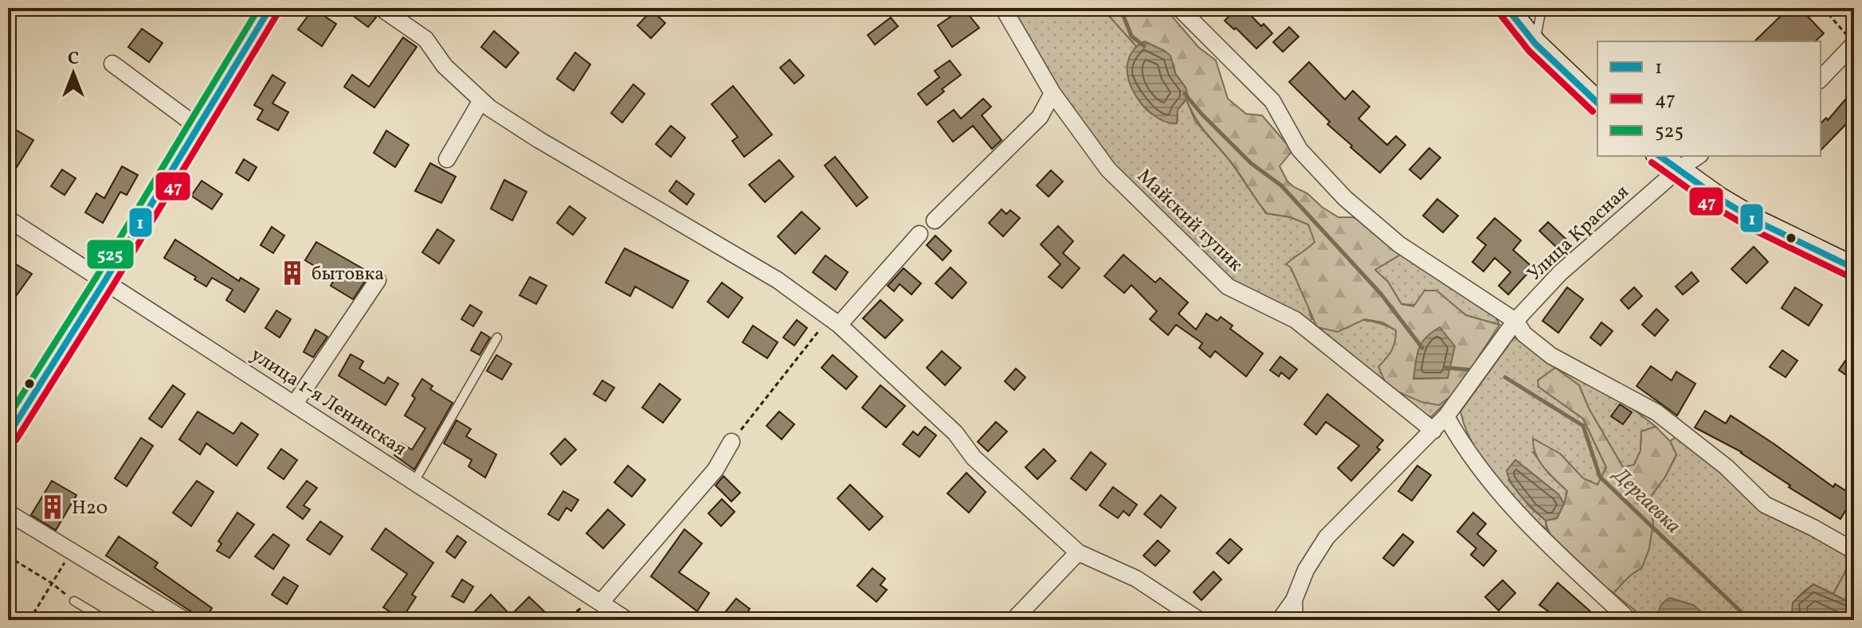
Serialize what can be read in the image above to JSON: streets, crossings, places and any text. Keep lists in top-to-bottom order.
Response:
{
  "streets": {
    "street": ["Майский тупик", "Улица Красная", "улица 1-я Ленинская"]
  },
  "crossings": [
    ["Майский тупик", "Улица Красная"]
  ],
  "water": ["Дергаевка"],
  "places": {
    "building": ["бытовка", "H20"]
  },
  "lines": ["transit line 1", "transit line 525", "transit line 47"],
  "legend": ["1", "47", "525"],
  "north": "top"
}
